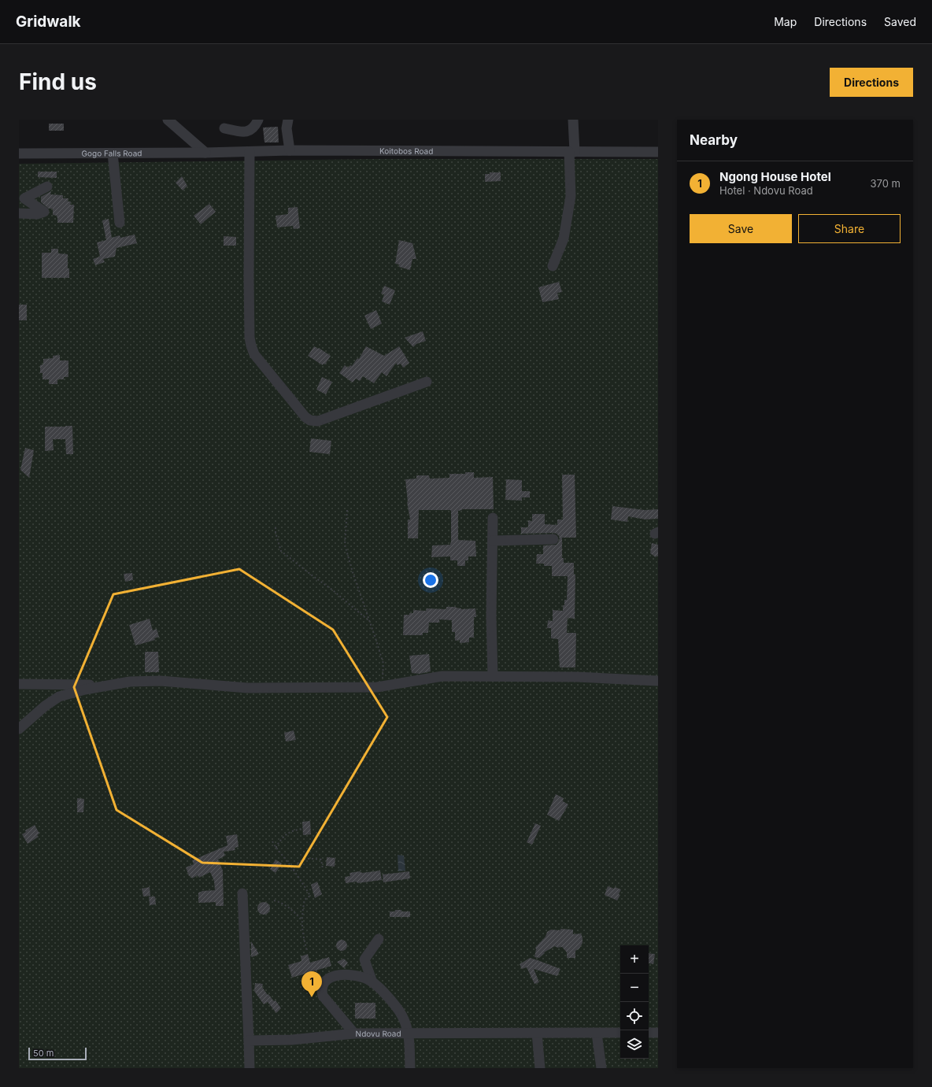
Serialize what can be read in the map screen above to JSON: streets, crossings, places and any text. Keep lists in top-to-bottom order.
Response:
{
  "streets": {
    "street": ["Koitobos Road", "Gogo Falls Road", "Ndovu Road"]
  },
  "crossings": [
    ["Koitobos Road", "Gogo Falls Road"]
  ],
  "scale_bar": "50 m",
  "page": {
    "header": "Gridwalk",
    "nav": ["Map", "Directions", "Saved"],
    "buttons": [
      "Directions",
      ["Save", "Share"]
    ],
    "title": "Find us",
    "heading": "Nearby",
    "list": [
      {
        "mark": "1",
        "name": "Ngong House Hotel",
        "note": "Hotel · Ndovu Road",
        "value": "370 m"
      }
    ],
    "map_buttons": ["+", "−"],
    "pins": "1",
    "scale": "50 m"
  }
}
